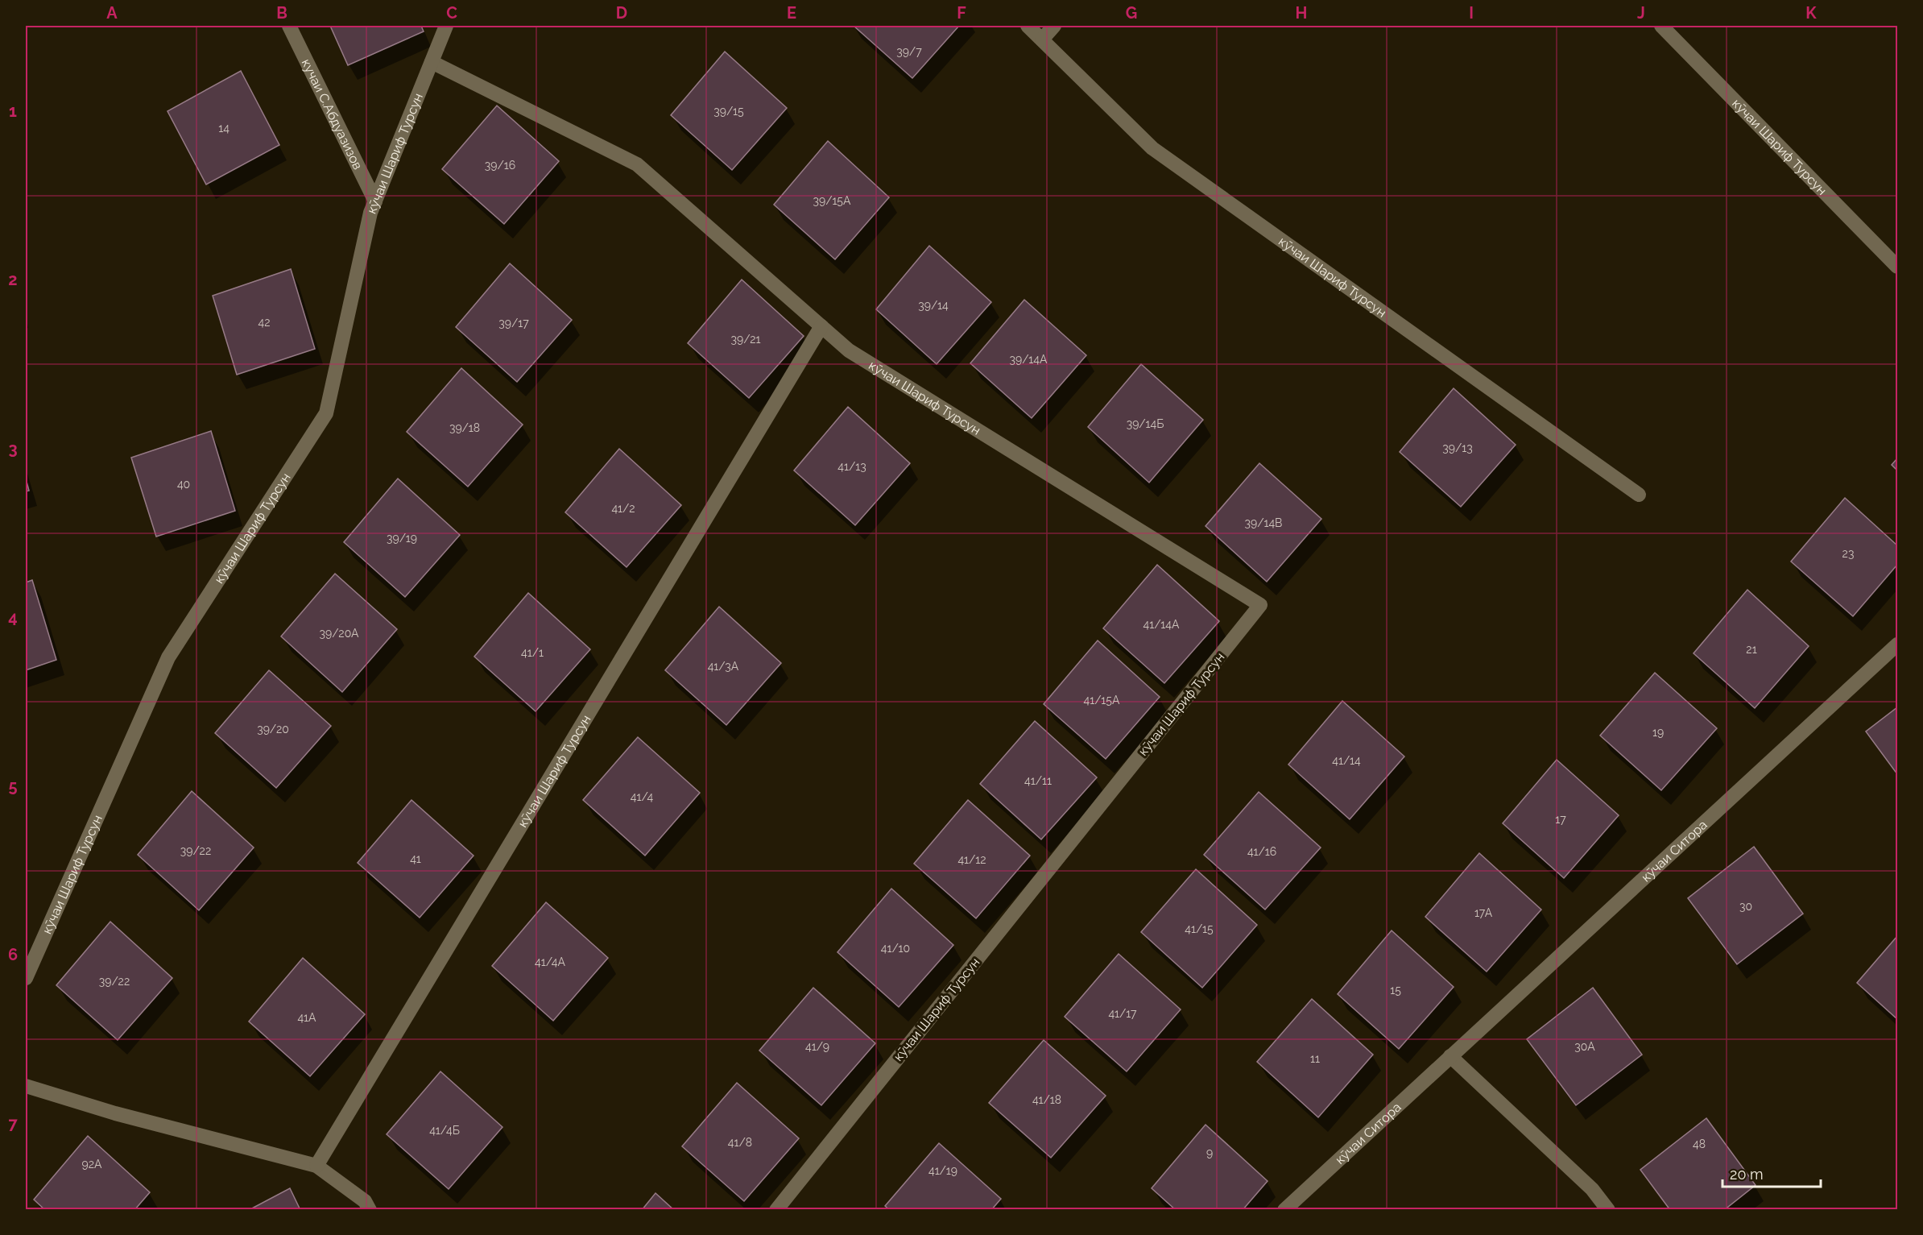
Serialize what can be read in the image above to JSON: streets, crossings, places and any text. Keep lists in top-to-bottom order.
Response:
{
  "streets": {
    "street": ["кучаи С.Абдуазизов", "кӯчаи Шариф Турсун", "кӯчаи Ситора"]
  },
  "crossings": [
    ["кучаи С.Абдуазизов", "кӯчаи Шариф Турсун"]
  ],
  "house_numbers": [
    "39/7",
    "39/15",
    "14",
    "39/16",
    "39/15А",
    "39/14",
    "42",
    "39/17",
    "39/21",
    "39/14А",
    "39/14Б",
    "39/18",
    "39/13",
    "41/13",
    "40",
    "41/2",
    "39/14В",
    "39/19",
    "23",
    "41/14А",
    "39/20А",
    "21",
    "41/1",
    "41/3А",
    "41/15А",
    "39/20",
    "19",
    "41/14",
    "41/11",
    "41/4",
    "17",
    "39/22",
    "41/16",
    "41",
    "41/12",
    "30",
    "17А",
    "41/15",
    "41/10",
    "41/4А",
    "39/22",
    "15",
    "41/17",
    "41А",
    "41/9",
    "30А",
    "11",
    "41/18",
    "41/4Б",
    "41/8",
    "48",
    "9",
    "92А",
    "41/19"
  ],
  "scale_bar": "20 m",
  "grid": {
    "columns": [
      "A",
      "B",
      "C",
      "D",
      "E",
      "F",
      "G",
      "H",
      "I",
      "J",
      "K"
    ],
    "rows": [
      "1",
      "2",
      "3",
      "4",
      "5",
      "6",
      "7"
    ]
  }
}
